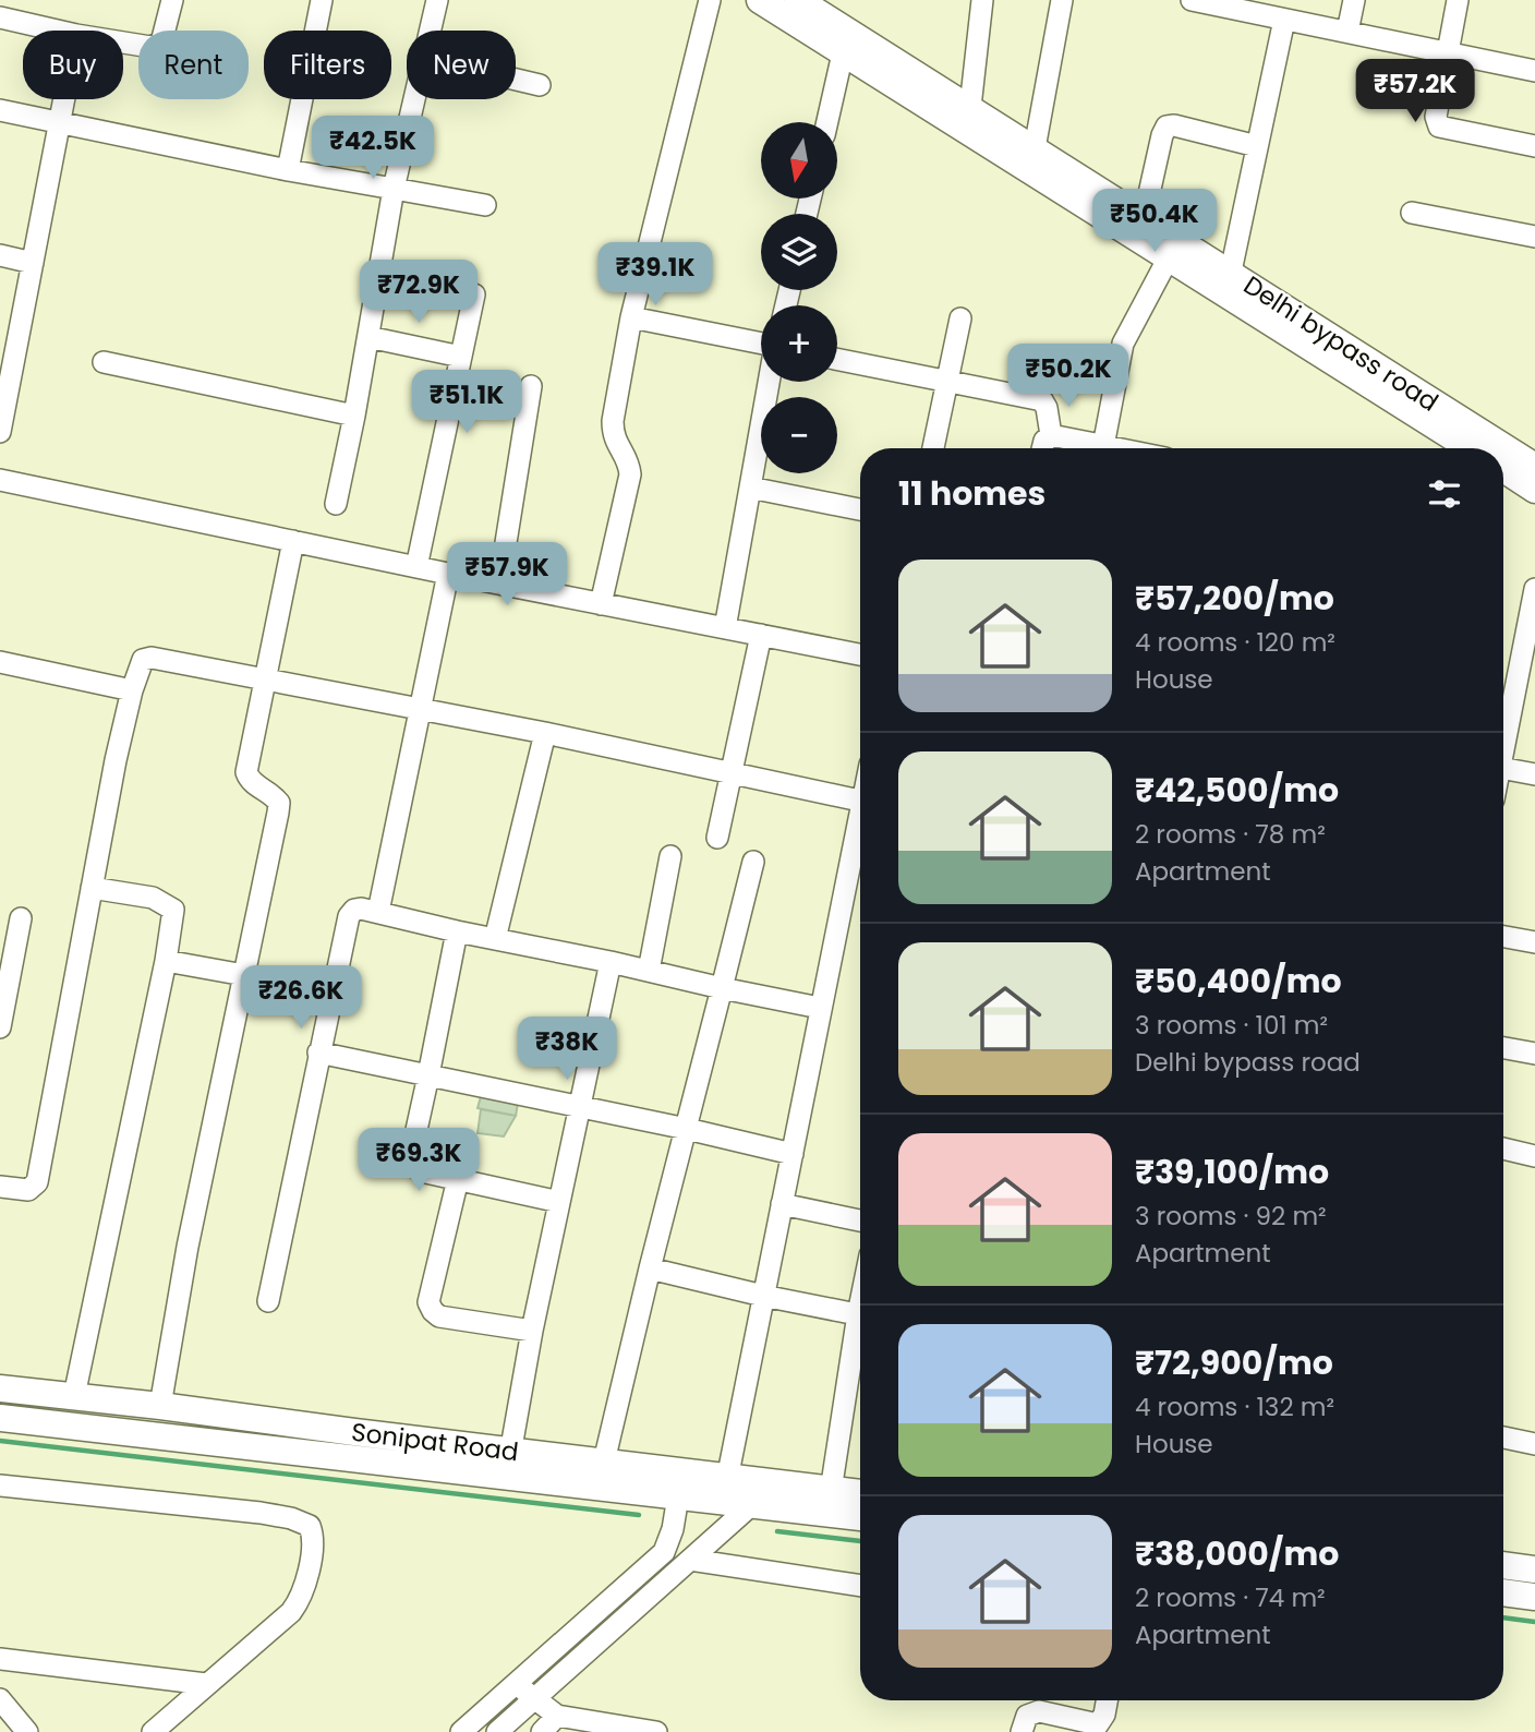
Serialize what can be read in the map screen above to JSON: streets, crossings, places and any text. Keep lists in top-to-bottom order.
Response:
{
  "streets": {
    "main road": ["Delhi bypass road", "Sonipat Road"]
  },
  "north": "bottom",
  "page": {
    "chip": [
      "Buy",
      "Rent",
      "Filters",
      "New"
    ],
    "price": [
      "₹57.2K",
      "₹42.5K",
      "₹50.4K",
      "₹39.1K",
      "₹72.9K",
      "₹50.2K",
      "₹51.1K",
      "₹57.9K",
      "₹26.6K",
      "₹38K",
      "₹69.3K"
    ],
    "map_buttons": ["+", "−"],
    "heading": "11 homes",
    "list": [
      {
        "name": "₹57,200/mo",
        "note": "4 rooms · 120 m² · House"
      },
      {
        "name": "₹42,500/mo",
        "note": "2 rooms · 78 m² · Apartment"
      },
      {
        "name": "₹50,400/mo",
        "note": "3 rooms · 101 m² · Delhi bypass road"
      },
      {
        "name": "₹39,100/mo",
        "note": "3 rooms · 92 m² · Apartment"
      },
      {
        "name": "₹72,900/mo",
        "note": "4 rooms · 132 m² · House"
      },
      {
        "name": "₹38,000/mo",
        "note": "2 rooms · 74 m² · Apartment"
      }
    ]
  }
}
